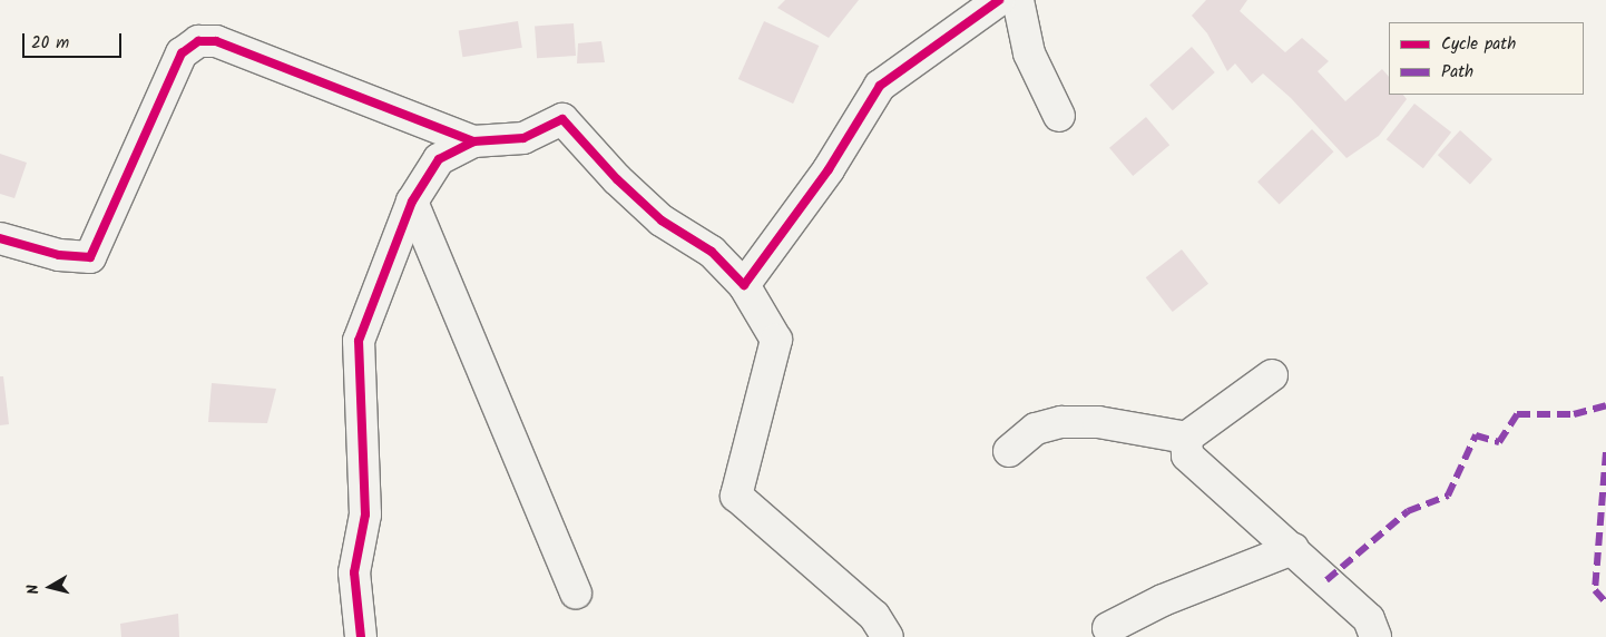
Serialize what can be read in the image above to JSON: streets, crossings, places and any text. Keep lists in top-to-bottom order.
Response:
{
  "legend": ["Cycle path", "Path"],
  "scale_bar": "20 m",
  "north": "left"
}
